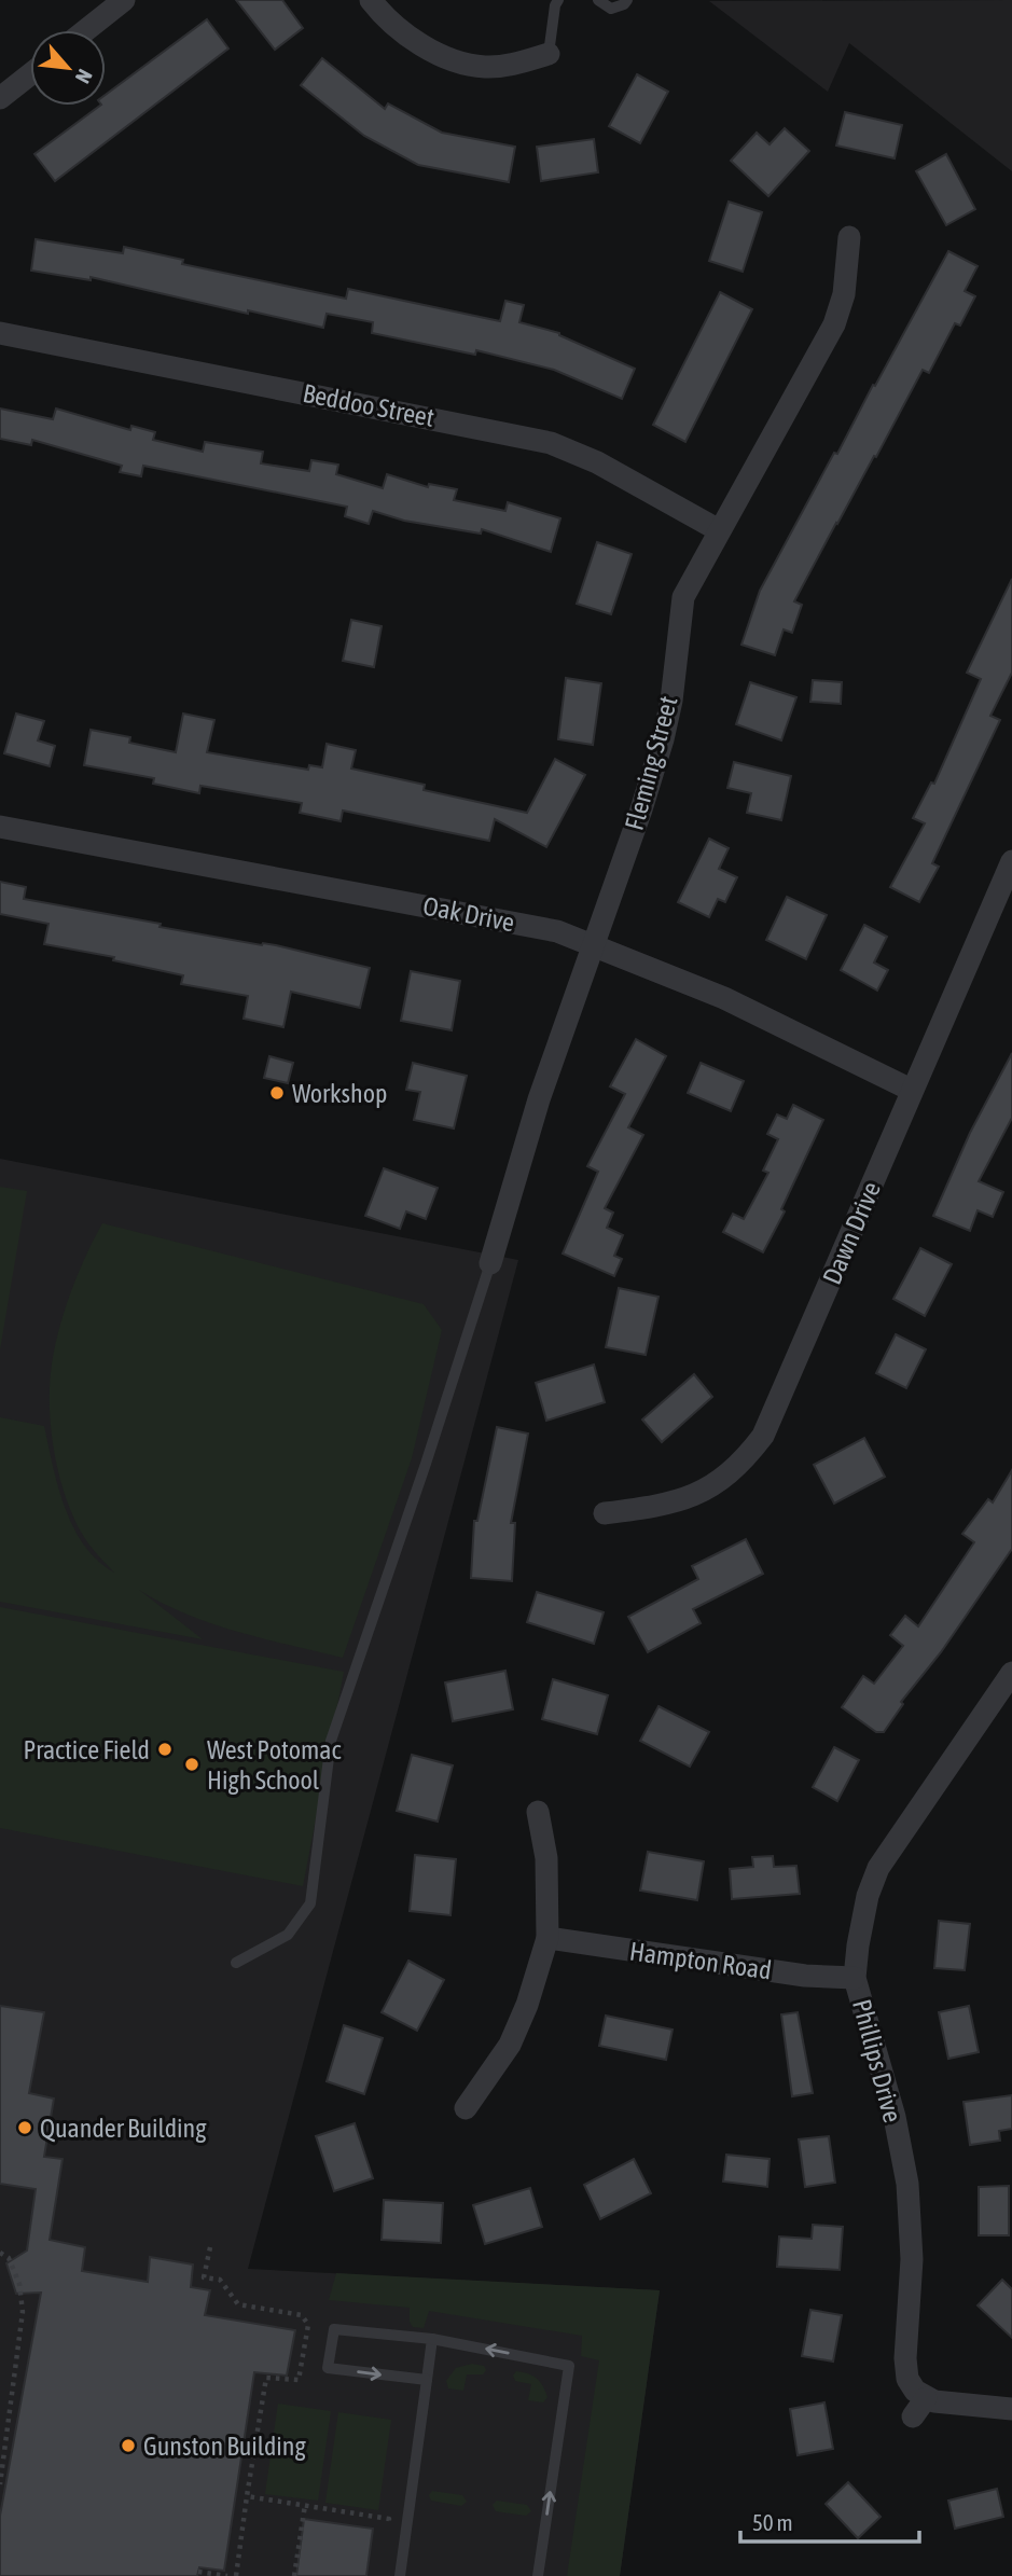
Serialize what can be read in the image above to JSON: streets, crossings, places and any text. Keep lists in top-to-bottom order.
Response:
{
  "streets": {
    "street": [
      "Beddoo Street",
      "Fleming Street",
      "Oak Drive",
      "Dawn Drive",
      "Hampton Road",
      "Phillips Drive"
    ]
  },
  "crossings": [
    ["Beddoo Street", "Fleming Street"],
    ["Fleming Street", "Oak Drive"],
    ["Oak Drive", "Dawn Drive"],
    ["Hampton Road", "Phillips Drive"]
  ],
  "places": [
    "Workshop",
    "Practice Field",
    "West Potomac High School",
    "Quander Building",
    "Gunston Building"
  ],
  "scale_bar": "50 m",
  "north": "bottom right"
}
